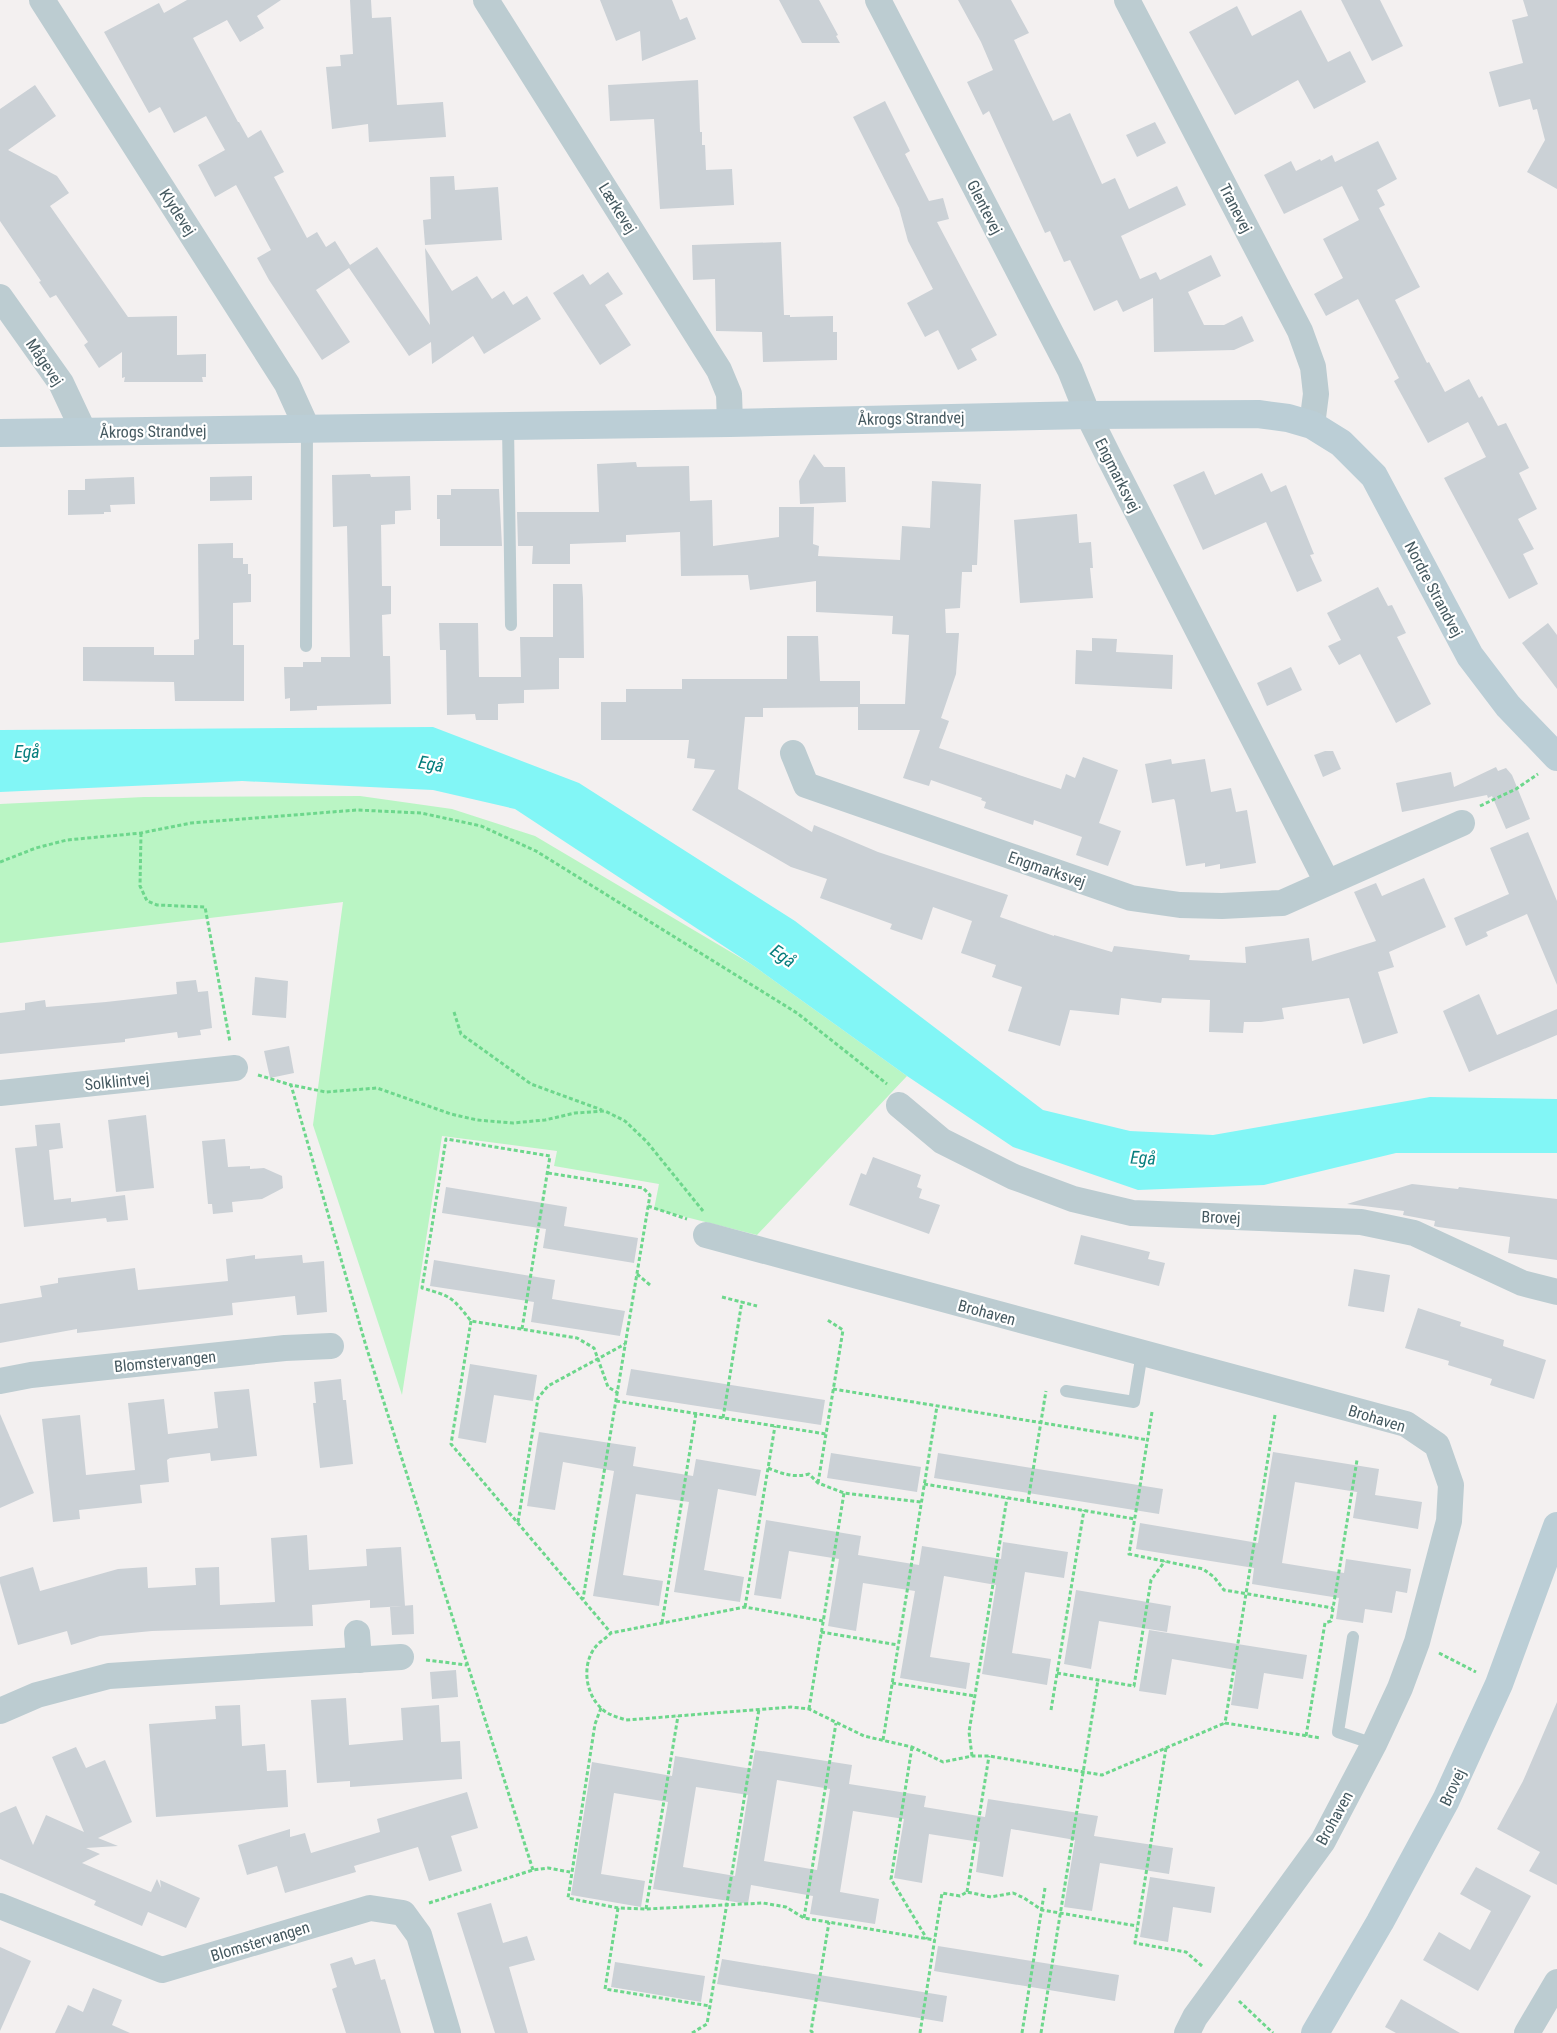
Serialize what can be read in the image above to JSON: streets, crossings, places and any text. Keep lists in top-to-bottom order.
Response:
{
  "streets": {
    "street": [
      "Glentevej",
      "Lærkevej",
      "Tranevej",
      "Klydevej",
      "Mågevej",
      "Åkrogs Strandvej",
      "Engmarksvej",
      "Nordre Strandvej",
      "Solklintvej",
      "Brovej",
      "Brohaven",
      "Blomstervangen"
    ]
  },
  "crossings": [
    ["Glentevej", "Åkrogs Strandvej"],
    ["Glentevej", "Engmarksvej"],
    ["Lærkevej", "Åkrogs Strandvej"],
    ["Tranevej", "Åkrogs Strandvej"],
    ["Tranevej", "Nordre Strandvej"],
    ["Klydevej", "Åkrogs Strandvej"],
    ["Mågevej", "Åkrogs Strandvej"],
    ["Åkrogs Strandvej", "Engmarksvej"],
    ["Åkrogs Strandvej", "Nordre Strandvej"]
  ],
  "water": ["Egå"]
}
